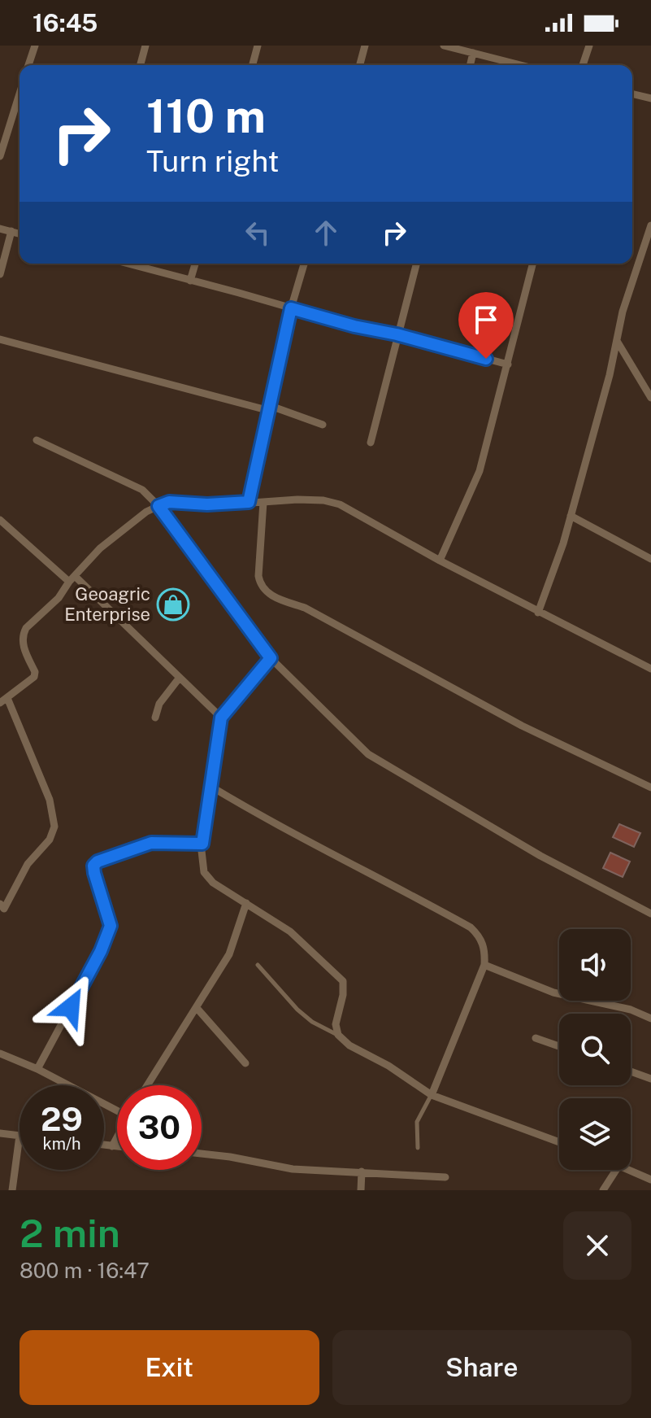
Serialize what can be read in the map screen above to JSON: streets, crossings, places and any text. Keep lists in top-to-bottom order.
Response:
{
  "places": {
    "shop": ["Geoagric Enterprise"]
  },
  "page": {
    "status": "16:45",
    "turn": ["110 m", "Turn right"],
    "speed": "29 km/h",
    "limit": "30",
    "heading": ["2 min", "800 m · 16:47"],
    "buttons": ["Exit", "Share"]
  }
}
